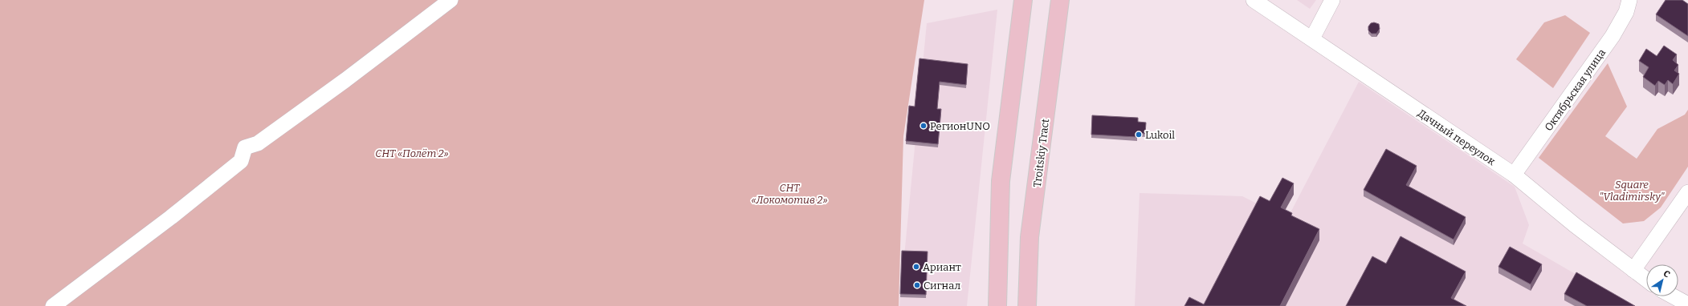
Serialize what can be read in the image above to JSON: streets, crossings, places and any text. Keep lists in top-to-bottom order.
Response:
{
  "streets": {
    "main road": ["Troitskiy Tract"],
    "street": ["Октябрьская улица", "Дачный переулок"]
  },
  "crossings": [
    ["Октябрьская улица", "Дачный переулок"]
  ],
  "parks": ["СНТ «Полёт 2»", "Square \"Vladimirsky\"", "СНТ «Локомотив 2»"],
  "places": [
    "РегионUNO",
    "Lukoil",
    "Ариант",
    "Сигнал"
  ],
  "north": "top right"
}
